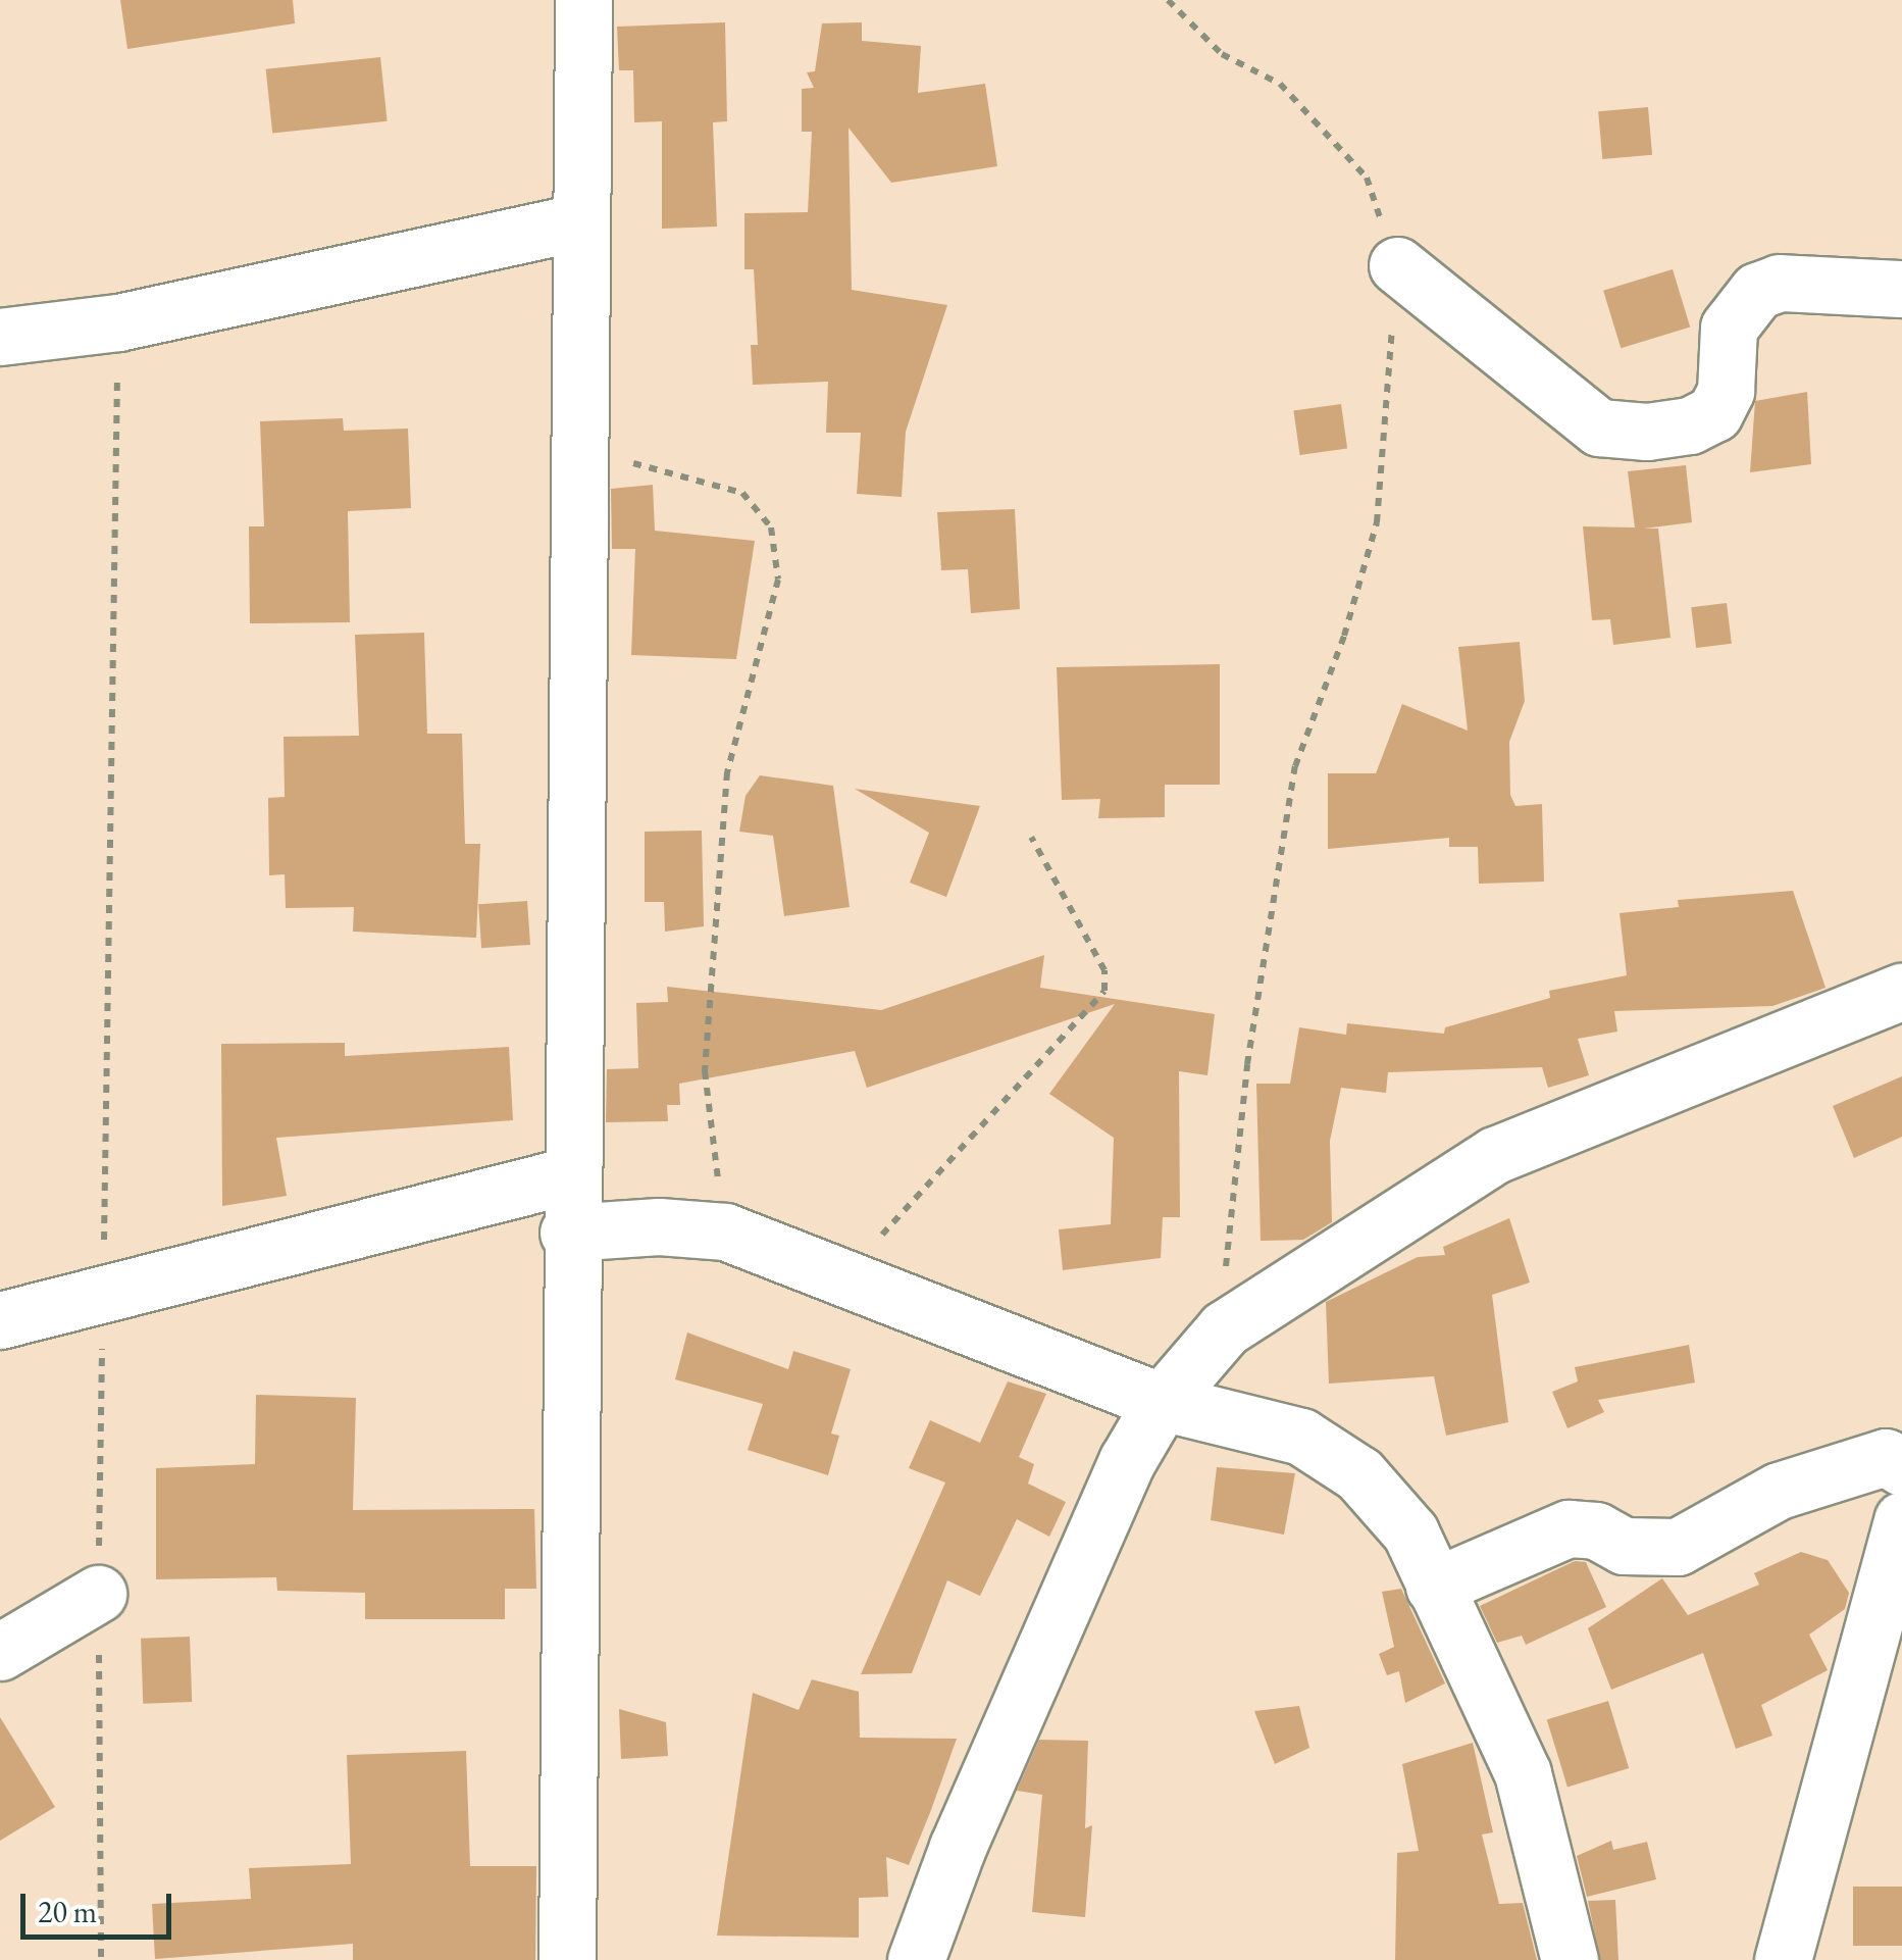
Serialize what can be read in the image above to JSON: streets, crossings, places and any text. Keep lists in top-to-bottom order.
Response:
{
  "scale_bar": "20 m"
}
